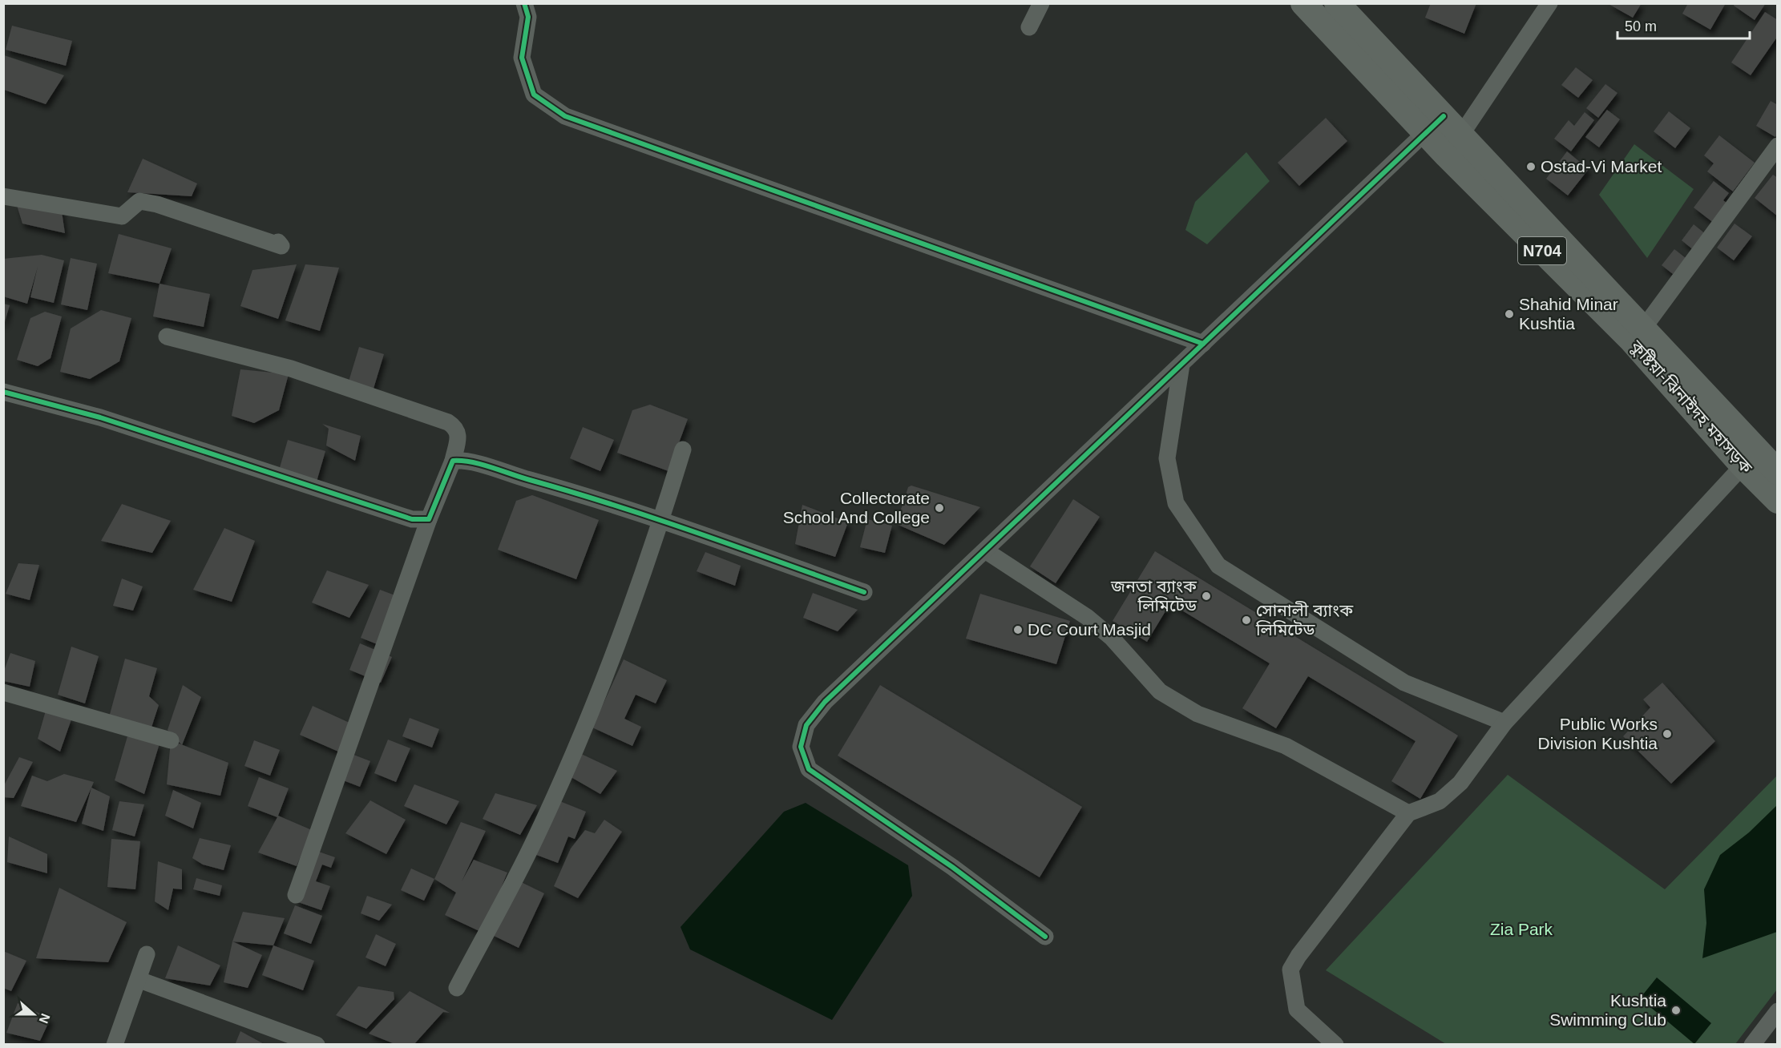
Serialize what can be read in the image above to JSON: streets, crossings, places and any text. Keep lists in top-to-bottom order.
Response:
{
  "streets": {
    "highway": ["N704", "কুষ্টিয়া-ঝিনাইদহ মহাসড়ক"]
  },
  "parks": ["Zia Park"],
  "places": [
    "Ostad-Vi Market",
    "Shahid Minar Kushtia",
    "Collectorate School And College",
    "জনতা ব্যাংক লিমিটেড",
    "সোনালী ব্যাংক লিমিটেড",
    "DC Court Masjid",
    "Public Works Division Kushtia",
    "Kushtia Swimming Club"
  ],
  "scale_bar": "50 m",
  "north": "right"
}
